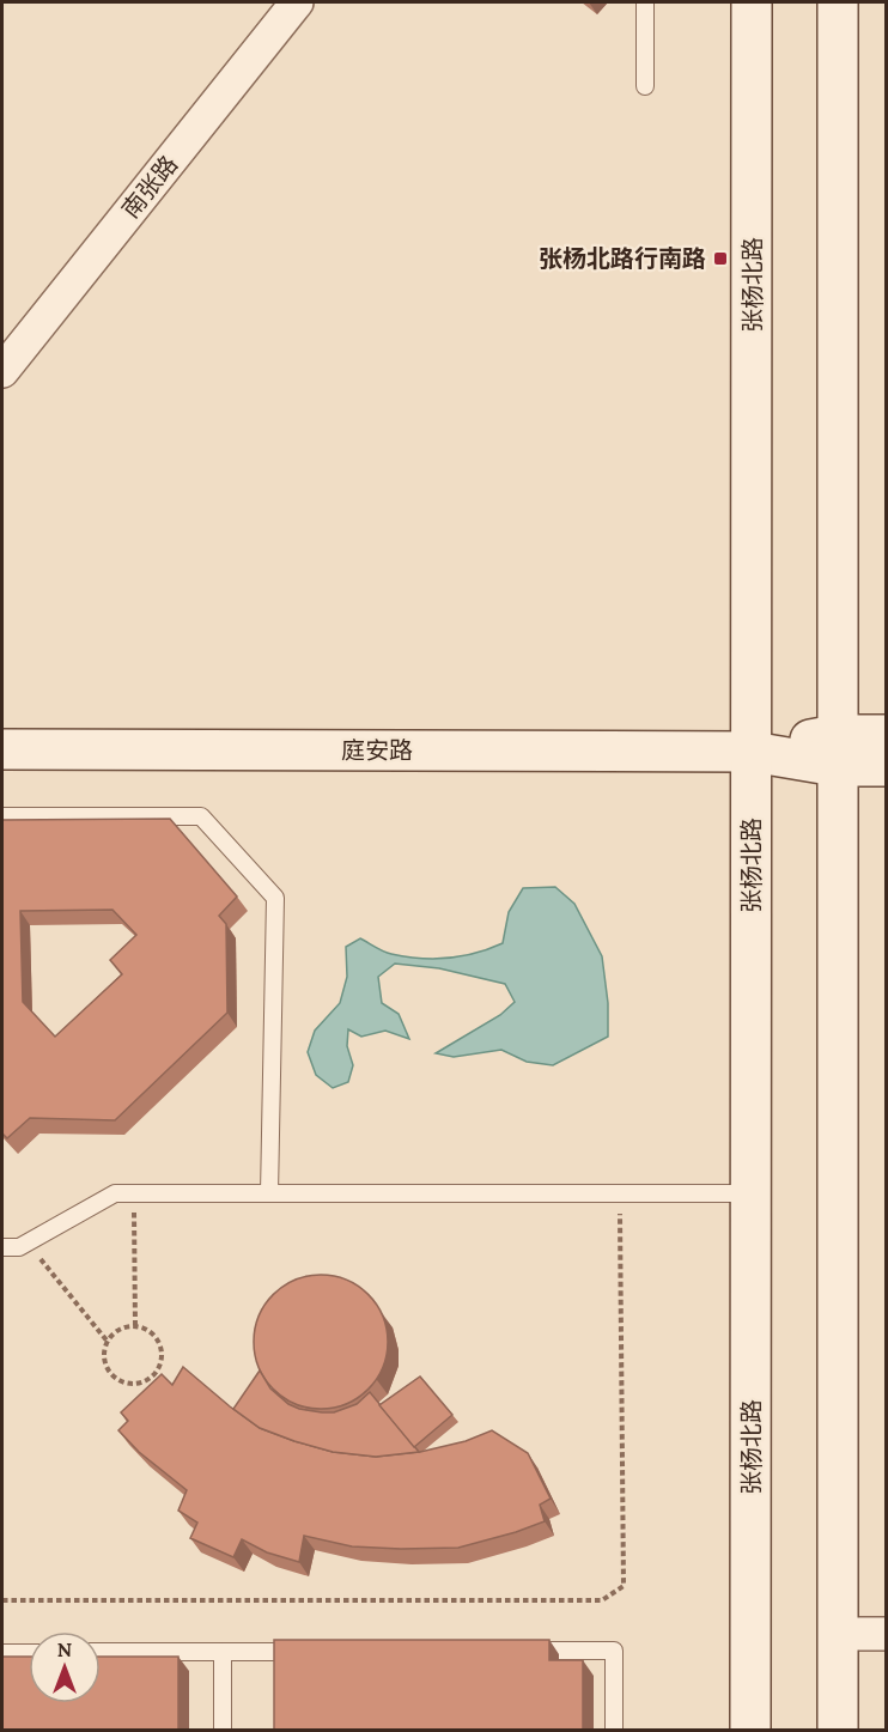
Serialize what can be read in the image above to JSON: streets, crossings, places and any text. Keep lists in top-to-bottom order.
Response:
{
  "streets": {
    "main road": ["张杨北路", "庭安路"],
    "street": ["南张路"]
  },
  "crossings": [
    ["张杨北路", "庭安路"]
  ],
  "places": {
    "transit": ["张杨北路行南路"]
  },
  "north": "top"
}
